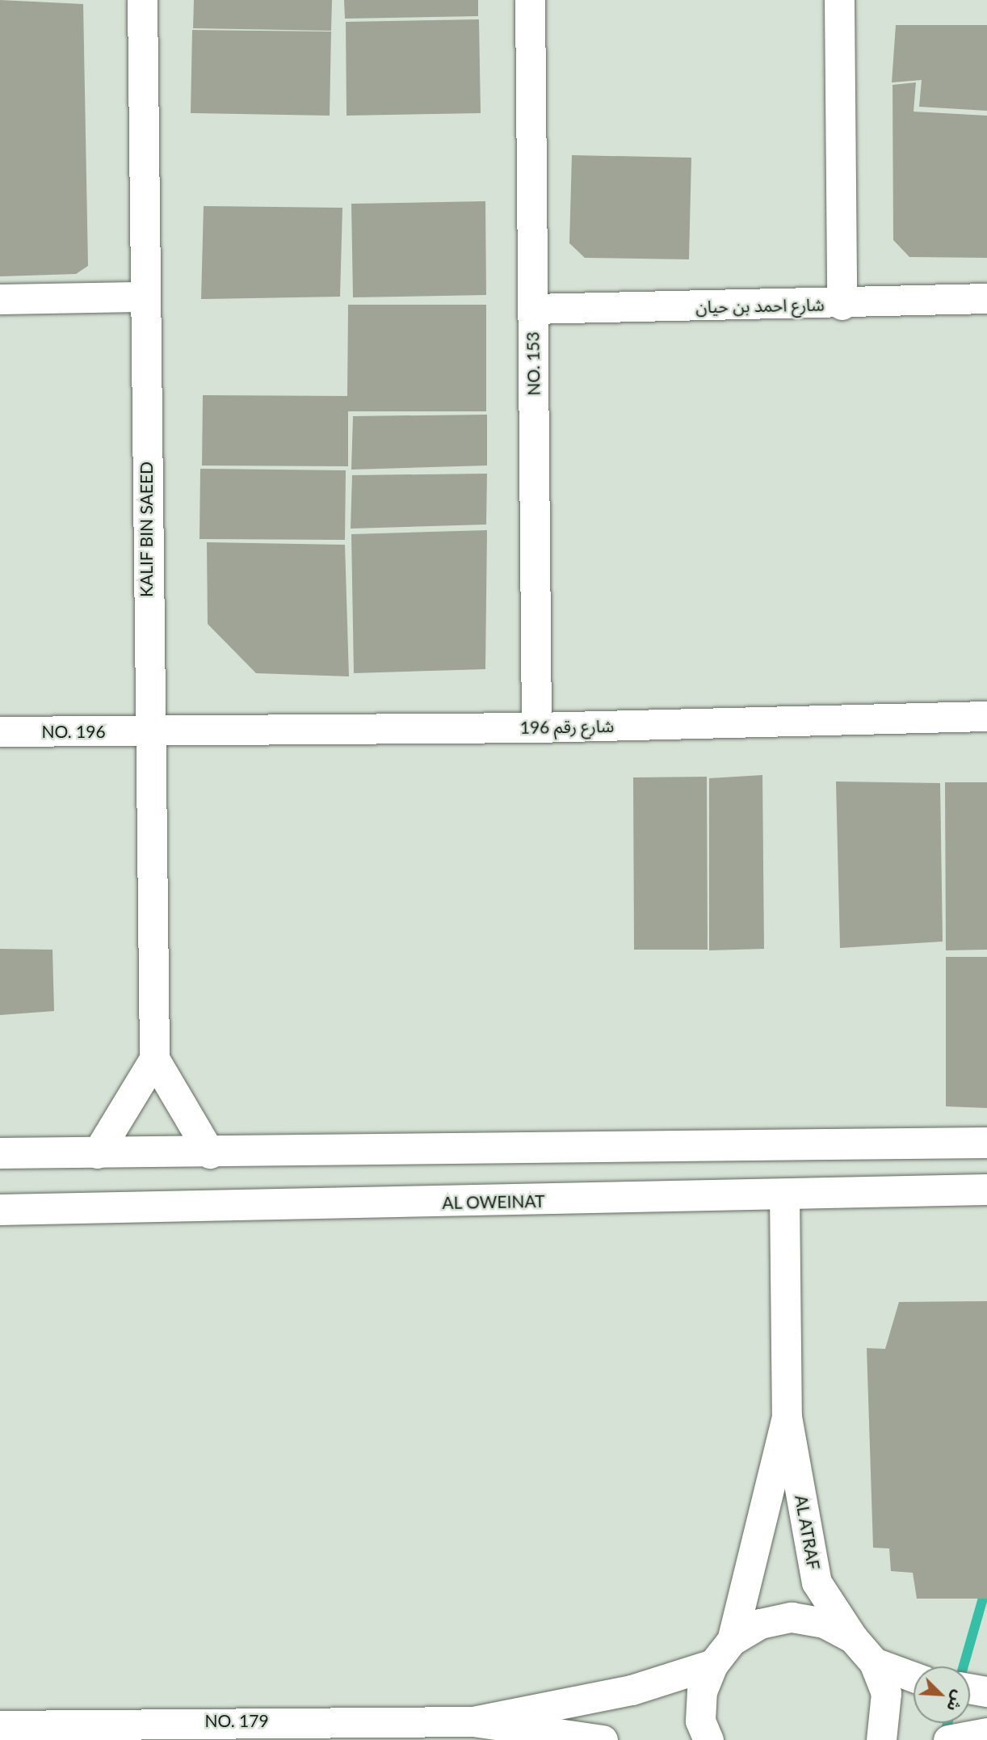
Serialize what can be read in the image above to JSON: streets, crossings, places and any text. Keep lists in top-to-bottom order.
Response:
{
  "streets": {
    "street": [
      "شارع احمد بن حيان",
      "NO. 153",
      "KALIF BIN SAEED",
      "شارع رقم 196",
      "NO. 196",
      "AL OWEINAT",
      "AL ATRAF",
      "NO. 179"
    ]
  },
  "crossings": [
    ["شارع احمد بن حيان", "NO. 153"],
    ["NO. 153", "شارع رقم 196"],
    ["KALIF BIN SAEED", "شارع رقم 196"],
    ["KALIF BIN SAEED", "NO. 196"],
    ["شارع رقم 196", "NO. 196"],
    ["AL OWEINAT", "AL ATRAF"],
    ["AL ATRAF", "NO. 179"]
  ],
  "north": "bottom right"
}
